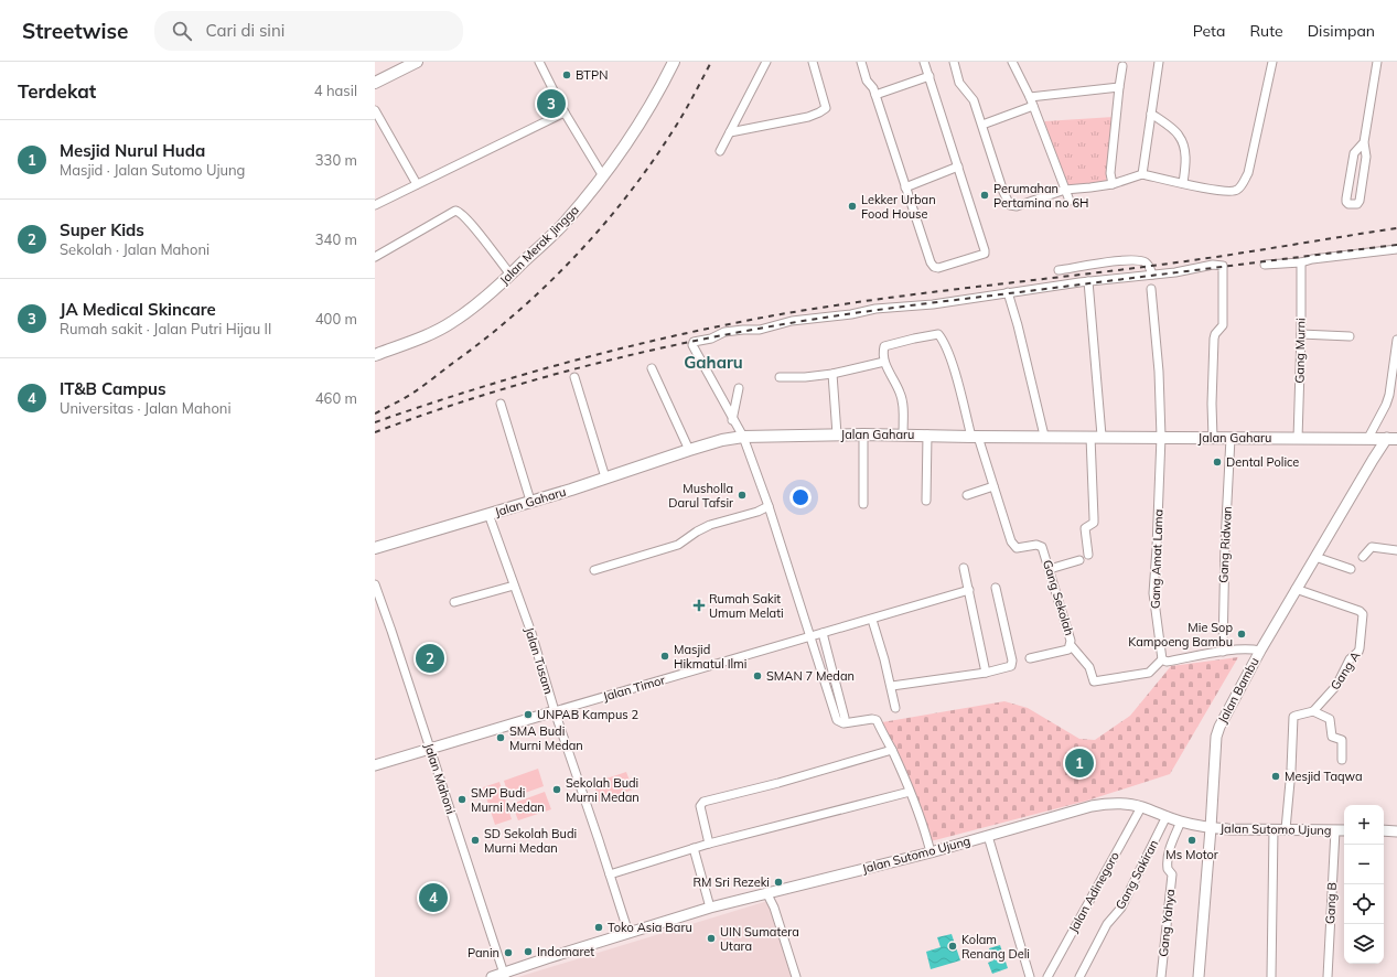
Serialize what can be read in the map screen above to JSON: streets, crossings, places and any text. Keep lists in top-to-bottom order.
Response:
{
  "streets": {
    "main road": [
      "Jalan Merak Jingga",
      "Jalan Gaharu",
      "Jalan Timor",
      "Jalan Bambu",
      "Jalan Sutomo Ujung"
    ],
    "street": [
      "Gang Murni",
      "Gang Ridwan",
      "Gang Amat Lama",
      "Gang Sekolah",
      "Jalan Tusam",
      "Gang A",
      "Jalan Mahoni",
      "Gang Sakiran",
      "Jalan Adinegoro",
      "Gang B",
      "Gang Yahya"
    ]
  },
  "crossings": [
    ["Gang Murni", "Jalan Gaharu"],
    ["Jalan Gaharu", "Gang Ridwan"],
    ["Jalan Gaharu", "Gang Amat Lama"],
    ["Jalan Gaharu", "Gang Sekolah"],
    ["Jalan Gaharu", "Jalan Tusam"],
    ["Jalan Gaharu", "Jalan Bambu"],
    ["Jalan Tusam", "Jalan Timor"],
    ["Jalan Tusam", "Jalan Sutomo Ujung"],
    ["Gang A", "Jalan Bambu"],
    ["Jalan Timor", "Jalan Mahoni"],
    ["Jalan Bambu", "Jalan Sutomo Ujung"],
    ["Jalan Mahoni", "Jalan Sutomo Ujung"],
    ["Jalan Sutomo Ujung", "Gang Sakiran"],
    ["Jalan Sutomo Ujung", "Jalan Adinegoro"],
    ["Jalan Sutomo Ujung", "Gang B"],
    ["Jalan Sutomo Ujung", "Gang Yahya"]
  ],
  "districts": ["Gaharu"],
  "places": {
    "other": [
      "BTPN",
      "Perumahan Pertamina no 6H",
      "Lekker Urban Food House",
      "Dental Police",
      "Musholla Darul Tafsir",
      "Mie Sop Kampoeng Bambu",
      "Masjid Hikmatul Ilmi",
      "SMAN 7 Medan",
      "UNPAB Kampus 2",
      "SMA Budi Murni Medan",
      "Mesjid Taqwa",
      "Sekolah Budi Murni Medan",
      "SMP Budi Murni Medan",
      "SD Sekolah Budi Murni Medan",
      "Ms Motor",
      "RM Sri Rezeki",
      "Toko Asia Baru",
      "UIN Sumatera Utara",
      "Kolam Renang Deli",
      "Indomaret",
      "Panin"
    ],
    "health": ["Rumah Sakit Umum Melati"]
  },
  "page": {
    "header": "Streetwise",
    "search": "Cari di sini",
    "nav": ["Peta", "Rute", "Disimpan"],
    "heading": ["Terdekat", "4 hasil"],
    "pins": [
      "3",
      "2",
      "1",
      "4"
    ],
    "list": [
      {
        "mark": "1",
        "name": "Mesjid Nurul Huda",
        "note": "Masjid · Jalan Sutomo Ujung",
        "value": "330 m"
      },
      {
        "mark": "2",
        "name": "Super Kids",
        "note": "Sekolah · Jalan Mahoni",
        "value": "340 m"
      },
      {
        "mark": "3",
        "name": "JA Medical Skincare",
        "note": "Rumah sakit · Jalan Putri Hijau II",
        "value": "400 m"
      },
      {
        "mark": "4",
        "name": "IT&B Campus",
        "note": "Universitas · Jalan Mahoni",
        "value": "460 m"
      }
    ],
    "map_buttons": ["+", "−"]
  }
}
